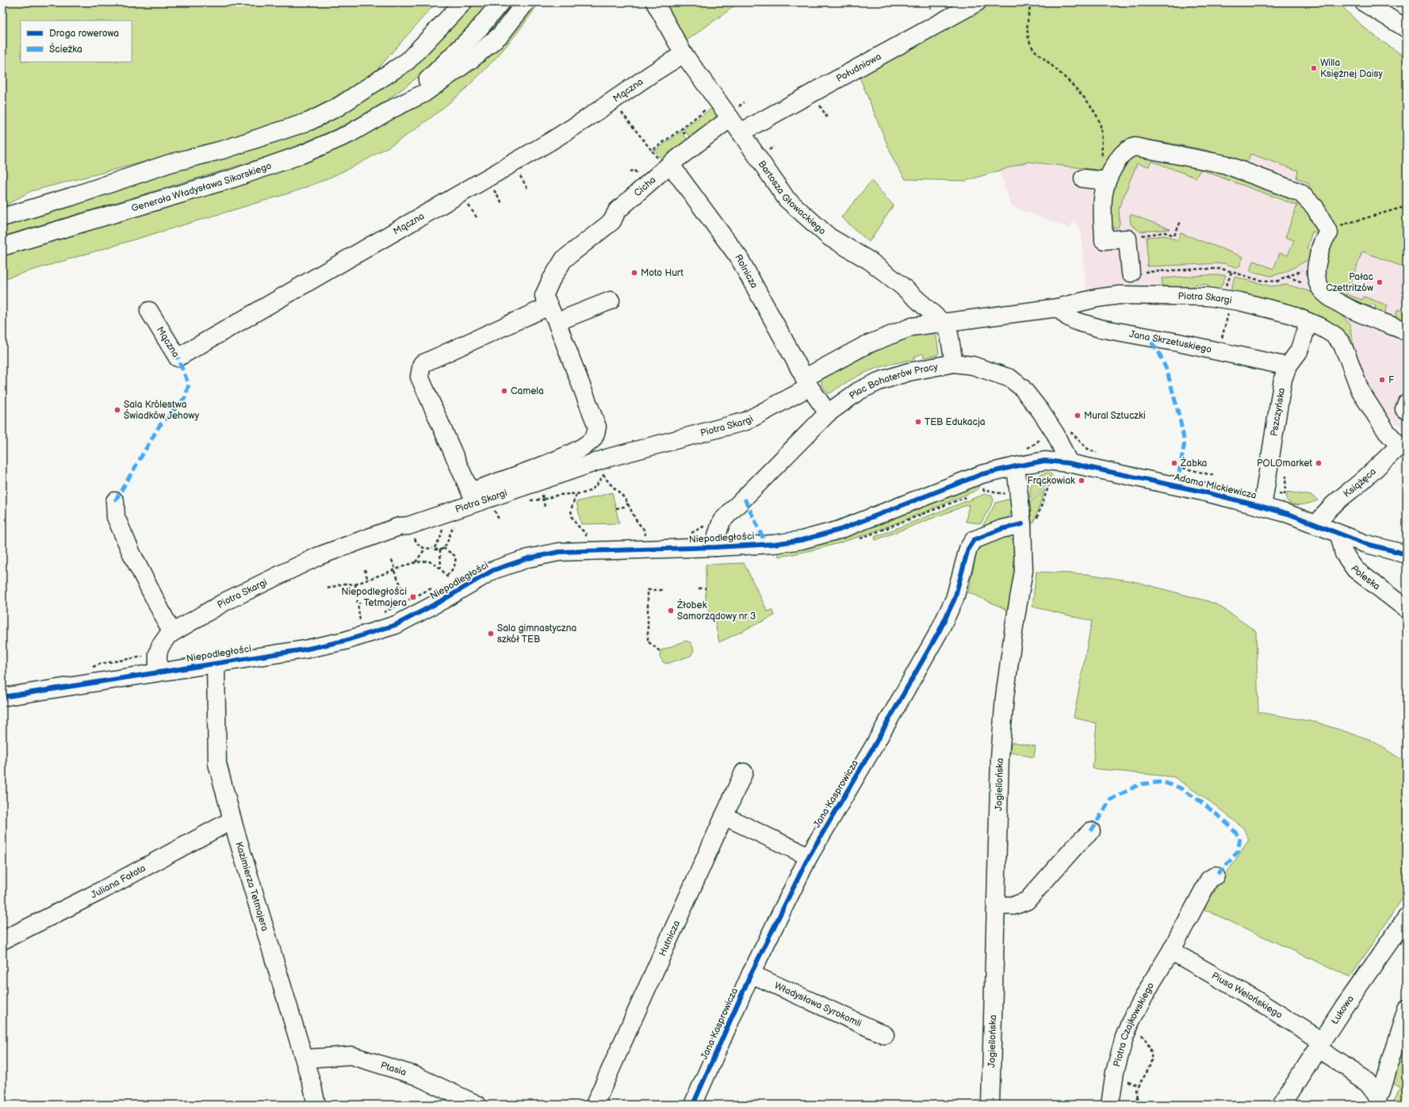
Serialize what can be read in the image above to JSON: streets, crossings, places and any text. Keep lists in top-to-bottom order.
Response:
{
  "streets": {
    "street": [
      "Południowa",
      "Mączna",
      "Cicha",
      "Generała Władysława Sikorskiego",
      "Bartosza Głowackiego",
      "Rolnicza",
      "Piotra Skargi",
      "Jana Skrzetuskiego",
      "Plac Bohaterów Pracy",
      "Pszczyńska",
      "Książęca",
      "Adama Mickiewicza",
      "Niepodległości",
      "Poleska",
      "Jagiellońska",
      "Jana Kasprowicza",
      "Juliana Fałata",
      "Kazimierza Tetmajera",
      "Hutnicza",
      "Piusa Welońskiego",
      "Władysława Syrokomli",
      "Łukowa",
      "Piotra Czajkowskiego",
      "Ptasia"
    ]
  },
  "crossings": [
    ["Południowa", "Bartosza Głowackiego"],
    ["Mączna", "Bartosza Głowackiego"],
    ["Cicha", "Bartosza Głowackiego"],
    ["Cicha", "Rolnicza"],
    ["Bartosza Głowackiego", "Piotra Skargi"],
    ["Bartosza Głowackiego", "Plac Bohaterów Pracy"],
    ["Rolnicza", "Piotra Skargi"],
    ["Piotra Skargi", "Jana Skrzetuskiego"],
    ["Piotra Skargi", "Pszczyńska"],
    ["Piotra Skargi", "Książęca"],
    ["Piotra Skargi", "Niepodległości"],
    ["Jana Skrzetuskiego", "Pszczyńska"],
    ["Plac Bohaterów Pracy", "Adama Mickiewicza"],
    ["Plac Bohaterów Pracy", "Niepodległości"],
    ["Pszczyńska", "Adama Mickiewicza"],
    ["Książęca", "Adama Mickiewicza"],
    ["Adama Mickiewicza", "Niepodległości"],
    ["Adama Mickiewicza", "Poleska"],
    ["Adama Mickiewicza", "Jagiellońska"],
    ["Niepodległości", "Jagiellońska"],
    ["Niepodległości", "Kazimierza Tetmajera"],
    ["Jagiellońska", "Jana Kasprowicza"],
    ["Jana Kasprowicza", "Władysława Syrokomli"],
    ["Juliana Fałata", "Kazimierza Tetmajera"],
    ["Kazimierza Tetmajera", "Ptasia"],
    ["Piusa Welońskiego", "Łukowa"],
    ["Piusa Welońskiego", "Piotra Czajkowskiego"]
  ],
  "places": {
    "other": [
      "Willa Księżnej Daisy",
      "Moto Hurt",
      "Pałac Czettritzów",
      "F",
      "Camela",
      "Sala Królestwa Świadków Jehowy",
      "Mural Sztuczki",
      "TEB Edukacja",
      "Żabka",
      "POLOmarket",
      "Frąckowiak",
      "Żłobek Samorządowy nr 3",
      "Sala gimnastyczna szkół TEB"
    ],
    "transit": ["Niepodległości - Tetmajera"]
  },
  "legend": ["Droga rowerowa", "Ścieżka"]
}
